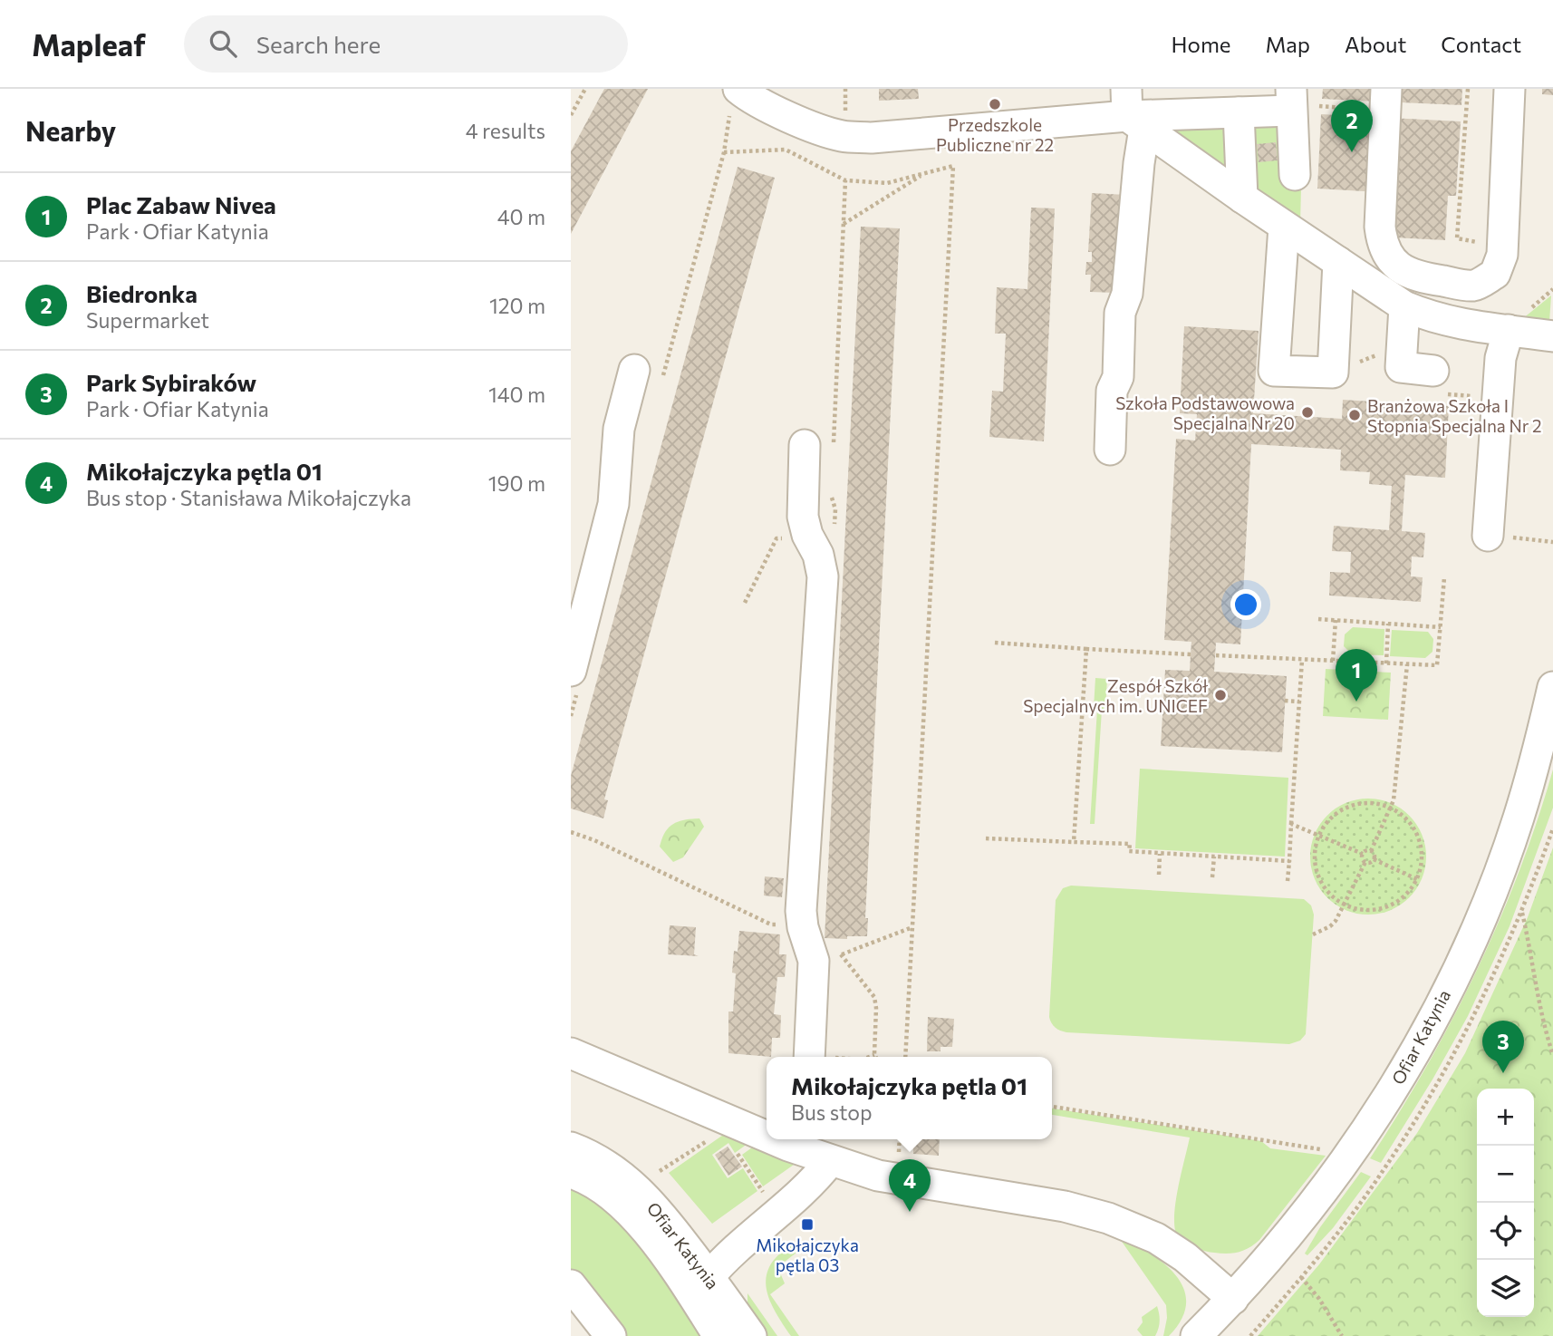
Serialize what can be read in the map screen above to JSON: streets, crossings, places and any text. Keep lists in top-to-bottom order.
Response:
{
  "streets": {
    "street": ["Ofiar Katynia"]
  },
  "places": {
    "other": [
      "Przedszkole Publiczne nr 22",
      "Szkoła Podstawowowa Specjalna Nr 20",
      "Branżowa Szkoła I Stopnia Specjalna Nr 2",
      "Zespół Szkół Specjalnych im. UNICEF"
    ],
    "transit": ["Mikołajczyka pętla 03"]
  },
  "page": {
    "header": "Mapleaf",
    "search": "Search here",
    "nav": [
      "Home",
      "Map",
      "About",
      "Contact"
    ],
    "heading": ["Nearby", "4 results"],
    "pins": [
      "2",
      "1",
      "3",
      "4"
    ],
    "list": [
      {
        "mark": "1",
        "name": "Plac Zabaw Nivea",
        "note": "Park · Ofiar Katynia",
        "value": "40 m"
      },
      {
        "mark": "2",
        "name": "Biedronka",
        "note": "Supermarket",
        "value": "120 m"
      },
      {
        "mark": "3",
        "name": "Park Sybiraków",
        "note": "Park · Ofiar Katynia",
        "value": "140 m"
      },
      {
        "mark": "4",
        "name": "Mikołajczyka pętla 01",
        "note": "Bus stop · Stanisława Mikołajczyka",
        "value": "190 m"
      }
    ],
    "popup": ["Mikołajczyka pętla 01", "Bus stop"],
    "map_buttons": ["+", "−"]
  }
}
